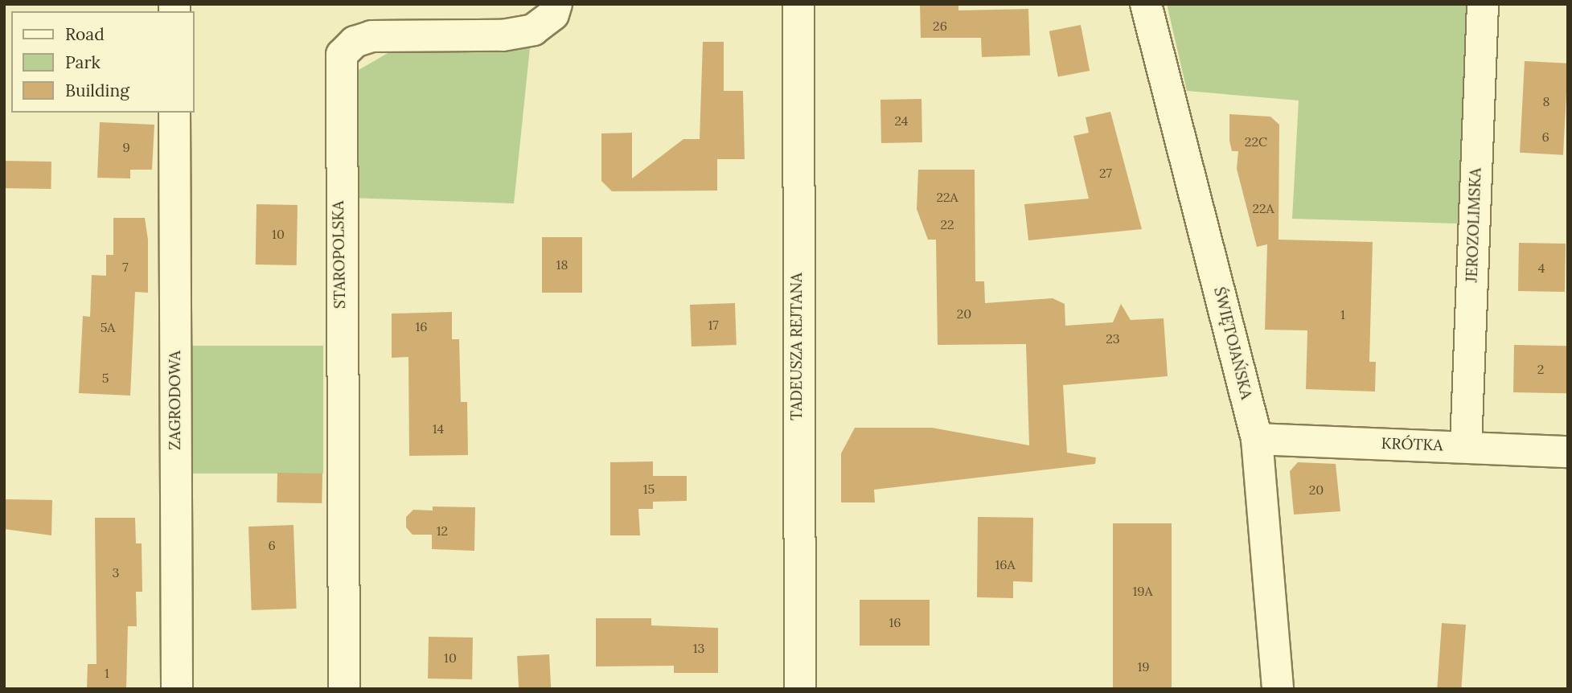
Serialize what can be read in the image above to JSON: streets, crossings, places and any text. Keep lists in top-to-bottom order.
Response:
{
  "streets": {
    "street": [
      "JEROZOLIMSKA",
      "STAROPOLSKA",
      "ŚWIĘTOJAŃSKA",
      "TADEUSZA REJTANA",
      "ZAGRODOWA",
      "KRÓTKA"
    ]
  },
  "crossings": [
    ["JEROZOLIMSKA", "KRÓTKA"],
    ["ŚWIĘTOJAŃSKA", "KRÓTKA"]
  ],
  "house_numbers": [
    "26",
    "8",
    "24",
    "6",
    "22C",
    "9",
    "27",
    "22A",
    "22A",
    "22",
    "10",
    "18",
    "7",
    "4",
    "20",
    "1",
    "17",
    "16",
    "5A",
    "23",
    "2",
    "5",
    "14",
    "15",
    "20",
    "12",
    "6",
    "16A",
    "3",
    "19A",
    "16",
    "13",
    "10",
    "19",
    "1"
  ],
  "legend": ["Road", "Park", "Building"]
}
